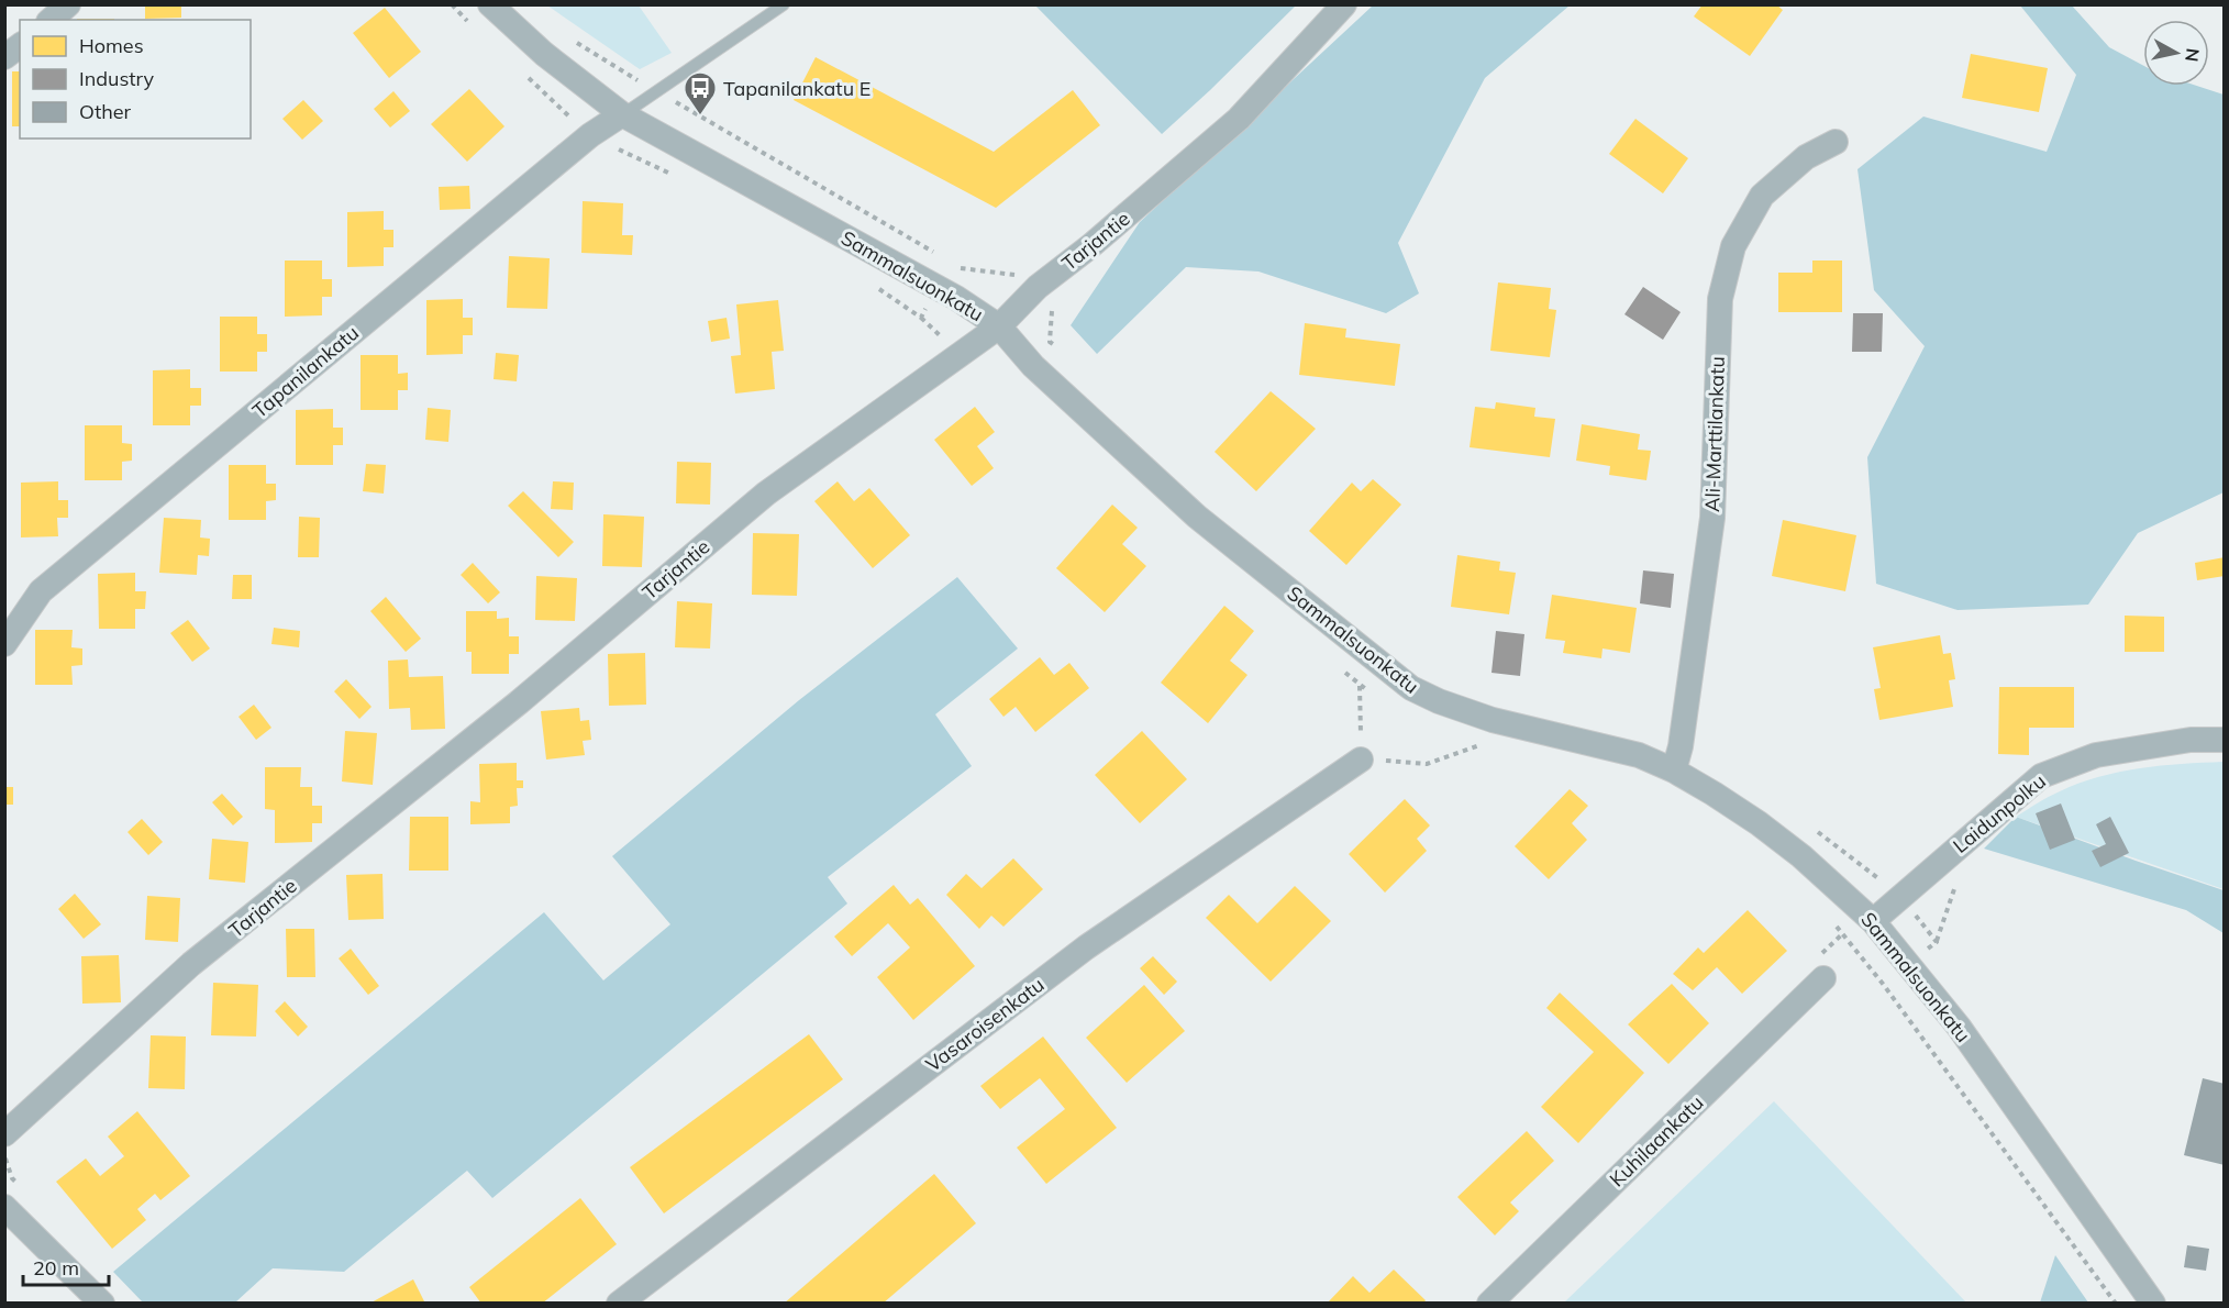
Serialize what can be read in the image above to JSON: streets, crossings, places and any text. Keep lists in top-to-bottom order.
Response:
{
  "streets": {
    "street": [
      "Tarjantie",
      "Sammalsuonkatu",
      "Tapanilankatu",
      "Ali-Marttilankatu",
      "Laidunpolku",
      "Vasaroisenkatu",
      "Kuhilaankatu"
    ]
  },
  "crossings": [
    ["Tarjantie", "Sammalsuonkatu"],
    ["Sammalsuonkatu", "Tapanilankatu"],
    ["Sammalsuonkatu", "Ali-Marttilankatu"],
    ["Sammalsuonkatu", "Laidunpolku"]
  ],
  "places": {
    "bus stop": ["Tapanilankatu E"]
  },
  "legend": ["Homes", "Industry", "Other"],
  "scale_bar": "20 m",
  "north": "right"
}
